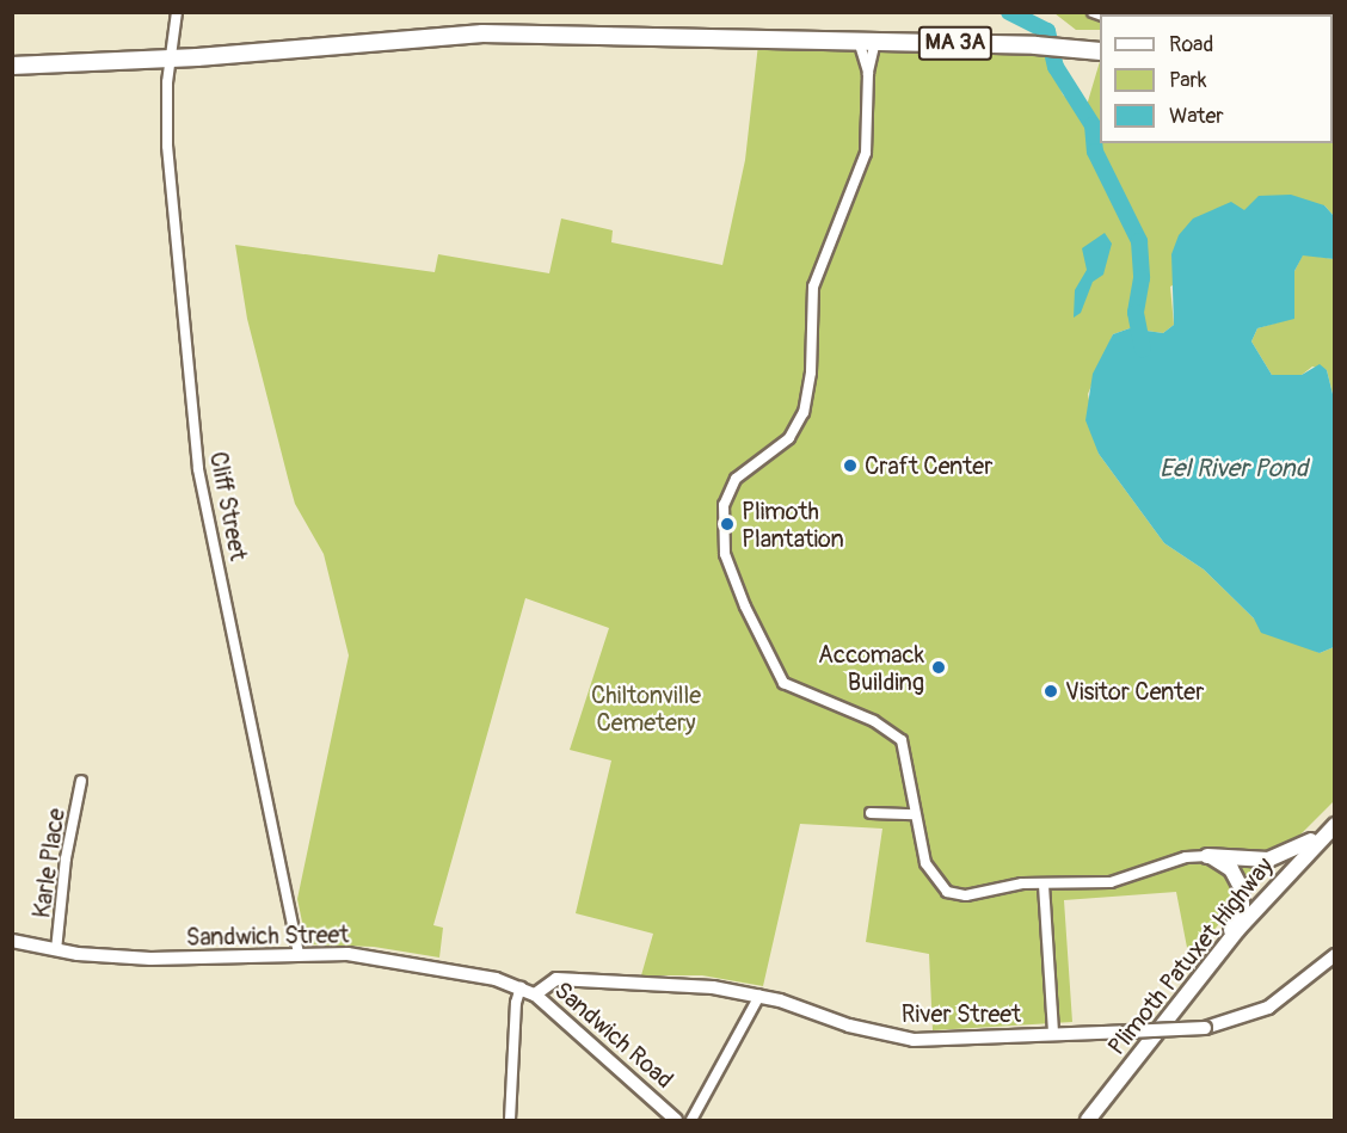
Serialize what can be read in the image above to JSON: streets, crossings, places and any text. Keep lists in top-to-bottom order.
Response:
{
  "streets": {
    "main road": ["MA 3A", "Plimoth Patuxet Highway"],
    "street": [
      "Cliff Street",
      "Karle Place",
      "Sandwich Street",
      "River Street",
      "Sandwich Road"
    ]
  },
  "crossings": [
    ["MA 3A", "Cliff Street"],
    ["Cliff Street", "Sandwich Street"],
    ["Karle Place", "Sandwich Street"],
    ["Sandwich Street", "Sandwich Road"],
    ["River Street", "Sandwich Road"]
  ],
  "water": ["Eel River Pond"],
  "parks": ["Chiltonville Cemetery"],
  "places": [
    "Craft Center",
    "Plimoth Plantation",
    "Accomack Building",
    "Visitor Center"
  ],
  "legend": ["Road", "Park", "Water"]
}
